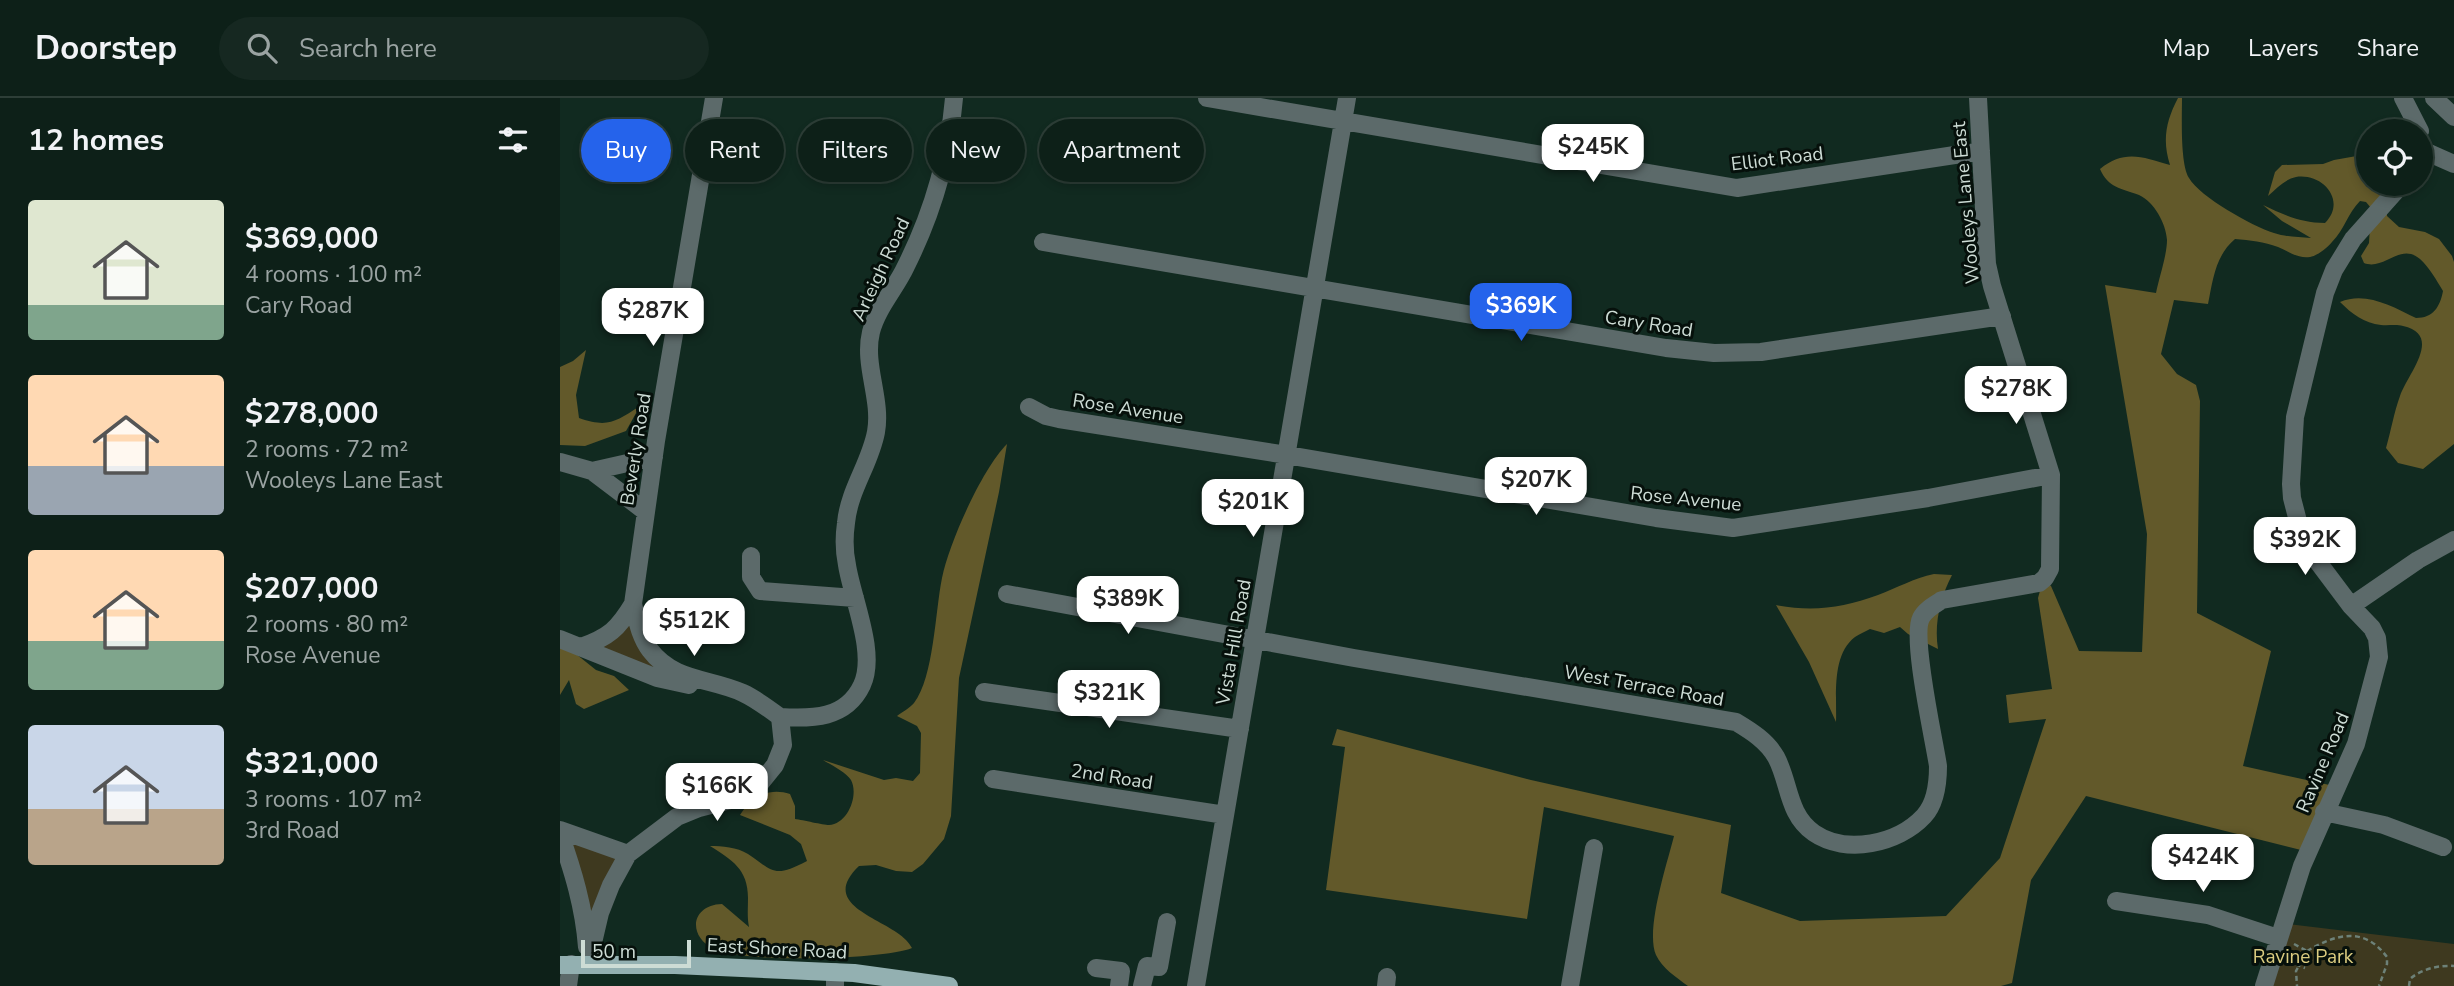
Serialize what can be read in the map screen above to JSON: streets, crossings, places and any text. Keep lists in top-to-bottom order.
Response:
{
  "streets": {
    "main road": ["East Shore Road"],
    "street": [
      "Elliot Road",
      "Wooleys Lane East",
      "Arleigh Road",
      "Cary Road",
      "Rose Avenue",
      "Beverly Road",
      "Vista Hill Road",
      "West Terrace Road",
      "Ravine Road",
      "2nd Road"
    ]
  },
  "crossings": [
    ["Elliot Road", "Wooleys Lane East"],
    ["Elliot Road", "Vista Hill Road"],
    ["Wooleys Lane East", "Cary Road"],
    ["Wooleys Lane East", "Rose Avenue"],
    ["Wooleys Lane East", "West Terrace Road"],
    ["Arleigh Road", "East Shore Road"],
    ["Cary Road", "Vista Hill Road"],
    ["Rose Avenue", "Vista Hill Road"],
    ["Vista Hill Road", "West Terrace Road"],
    ["Vista Hill Road", "2nd Road"]
  ],
  "parks": ["Ravine Park"],
  "scale_bar": "50 m",
  "page": {
    "header": "Doorstep",
    "search": "Search here",
    "nav": ["Map", "Layers", "Share"],
    "heading": "12 homes",
    "chip": [
      "Buy",
      "Rent",
      "Filters",
      "New",
      "Apartment"
    ],
    "price": [
      "$245K",
      "$369K",
      "$287K",
      "$278K",
      "$207K",
      "$201K",
      "$392K",
      "$389K",
      "$512K",
      "$321K",
      "$166K",
      "$424K"
    ],
    "list": [
      {
        "name": "$369,000",
        "note": "4 rooms · 100 m² · Cary Road"
      },
      {
        "name": "$278,000",
        "note": "2 rooms · 72 m² · Wooleys Lane East"
      },
      {
        "name": "$207,000",
        "note": "2 rooms · 80 m² · Rose Avenue"
      },
      {
        "name": "$321,000",
        "note": "3 rooms · 107 m² · 3rd Road"
      }
    ],
    "scale": "50 m"
  }
}
